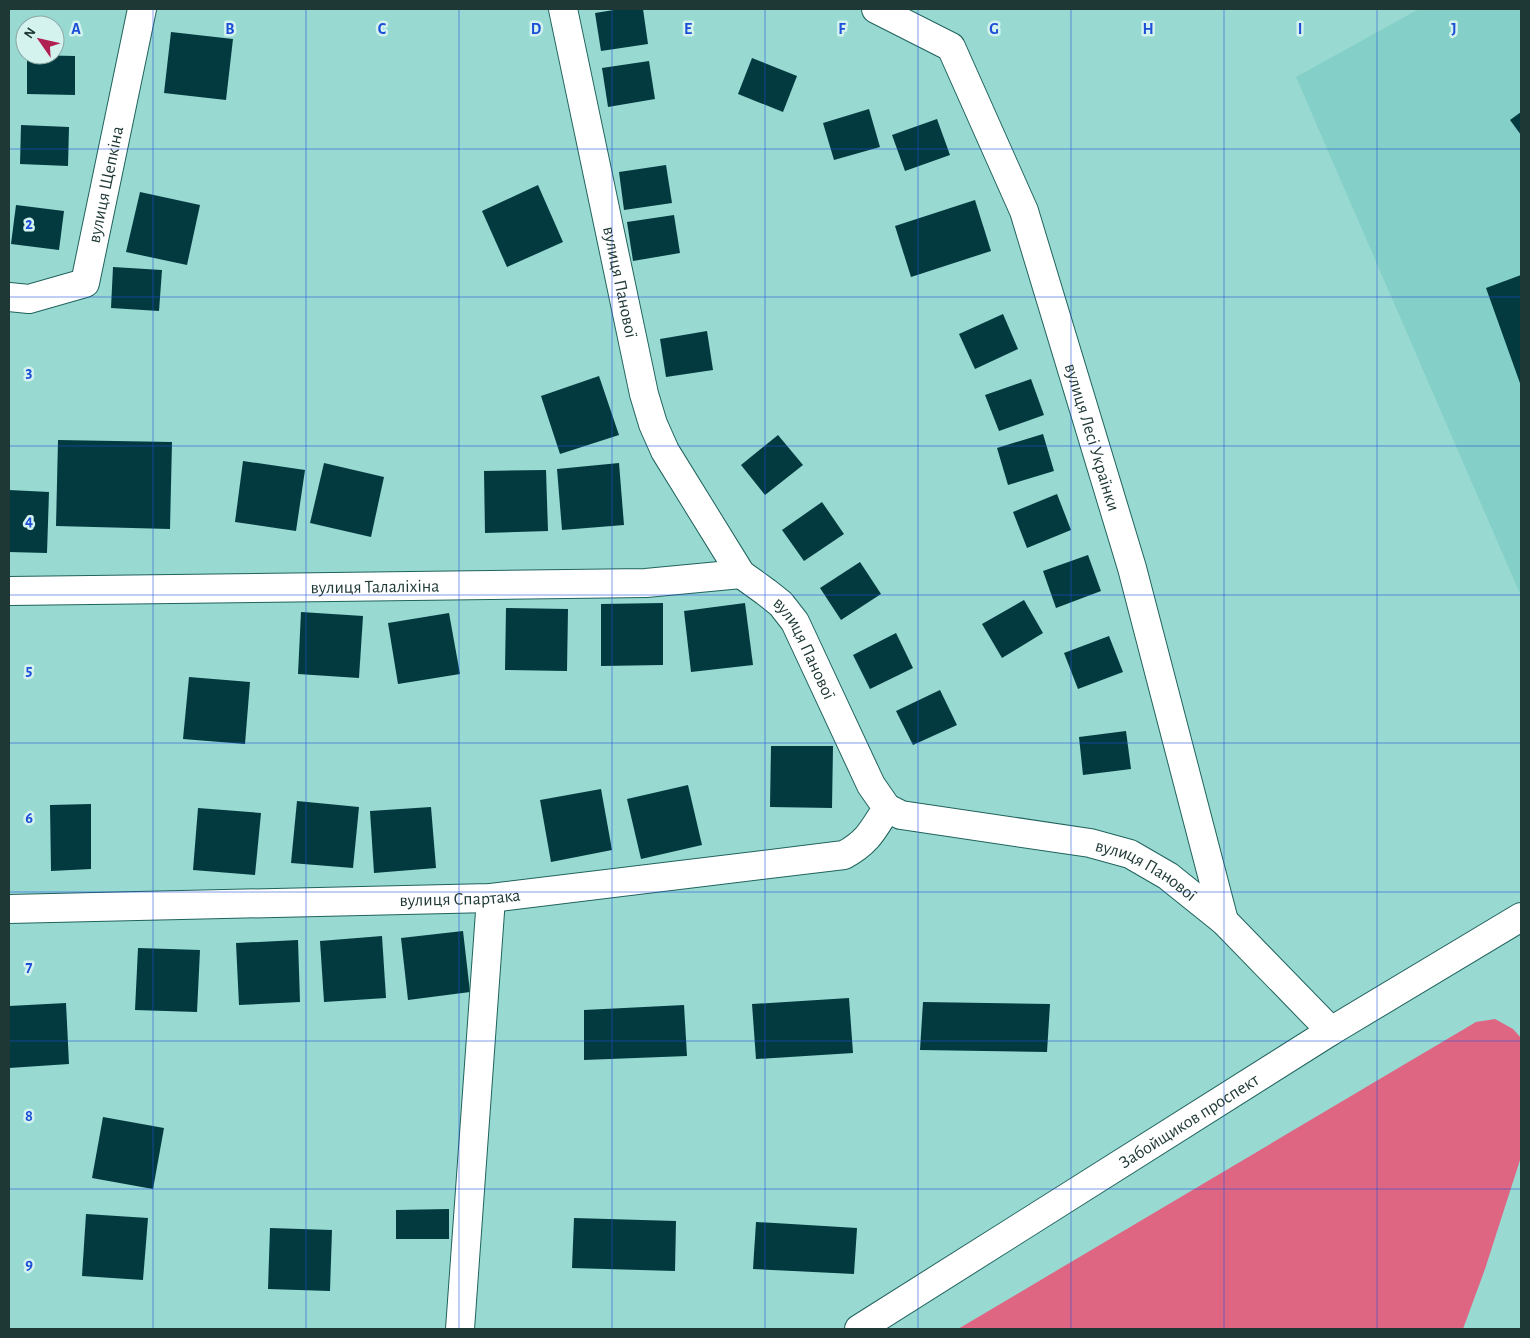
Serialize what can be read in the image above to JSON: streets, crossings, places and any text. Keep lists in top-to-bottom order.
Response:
{
  "streets": {
    "street": [
      "вулиця Щепкіна",
      "вулиця Панової",
      "вулиця Лесі Українки",
      "вулиця Талаліхіна",
      "вулиця Спартака",
      "Забойщиков проспект"
    ]
  },
  "crossings": [
    ["вулиця Панової", "вулиця Лесі Українки"],
    ["вулиця Панової", "вулиця Талаліхіна"],
    ["вулиця Панової", "вулиця Спартака"],
    ["вулиця Панової", "Забойщиков проспект"]
  ],
  "north": "top left",
  "grid": {
    "columns": [
      "A",
      "B",
      "C",
      "D",
      "E",
      "F",
      "G",
      "H",
      "I",
      "J"
    ],
    "rows": [
      "2",
      "3",
      "4",
      "5",
      "6",
      "7",
      "8",
      "9"
    ]
  }
}
